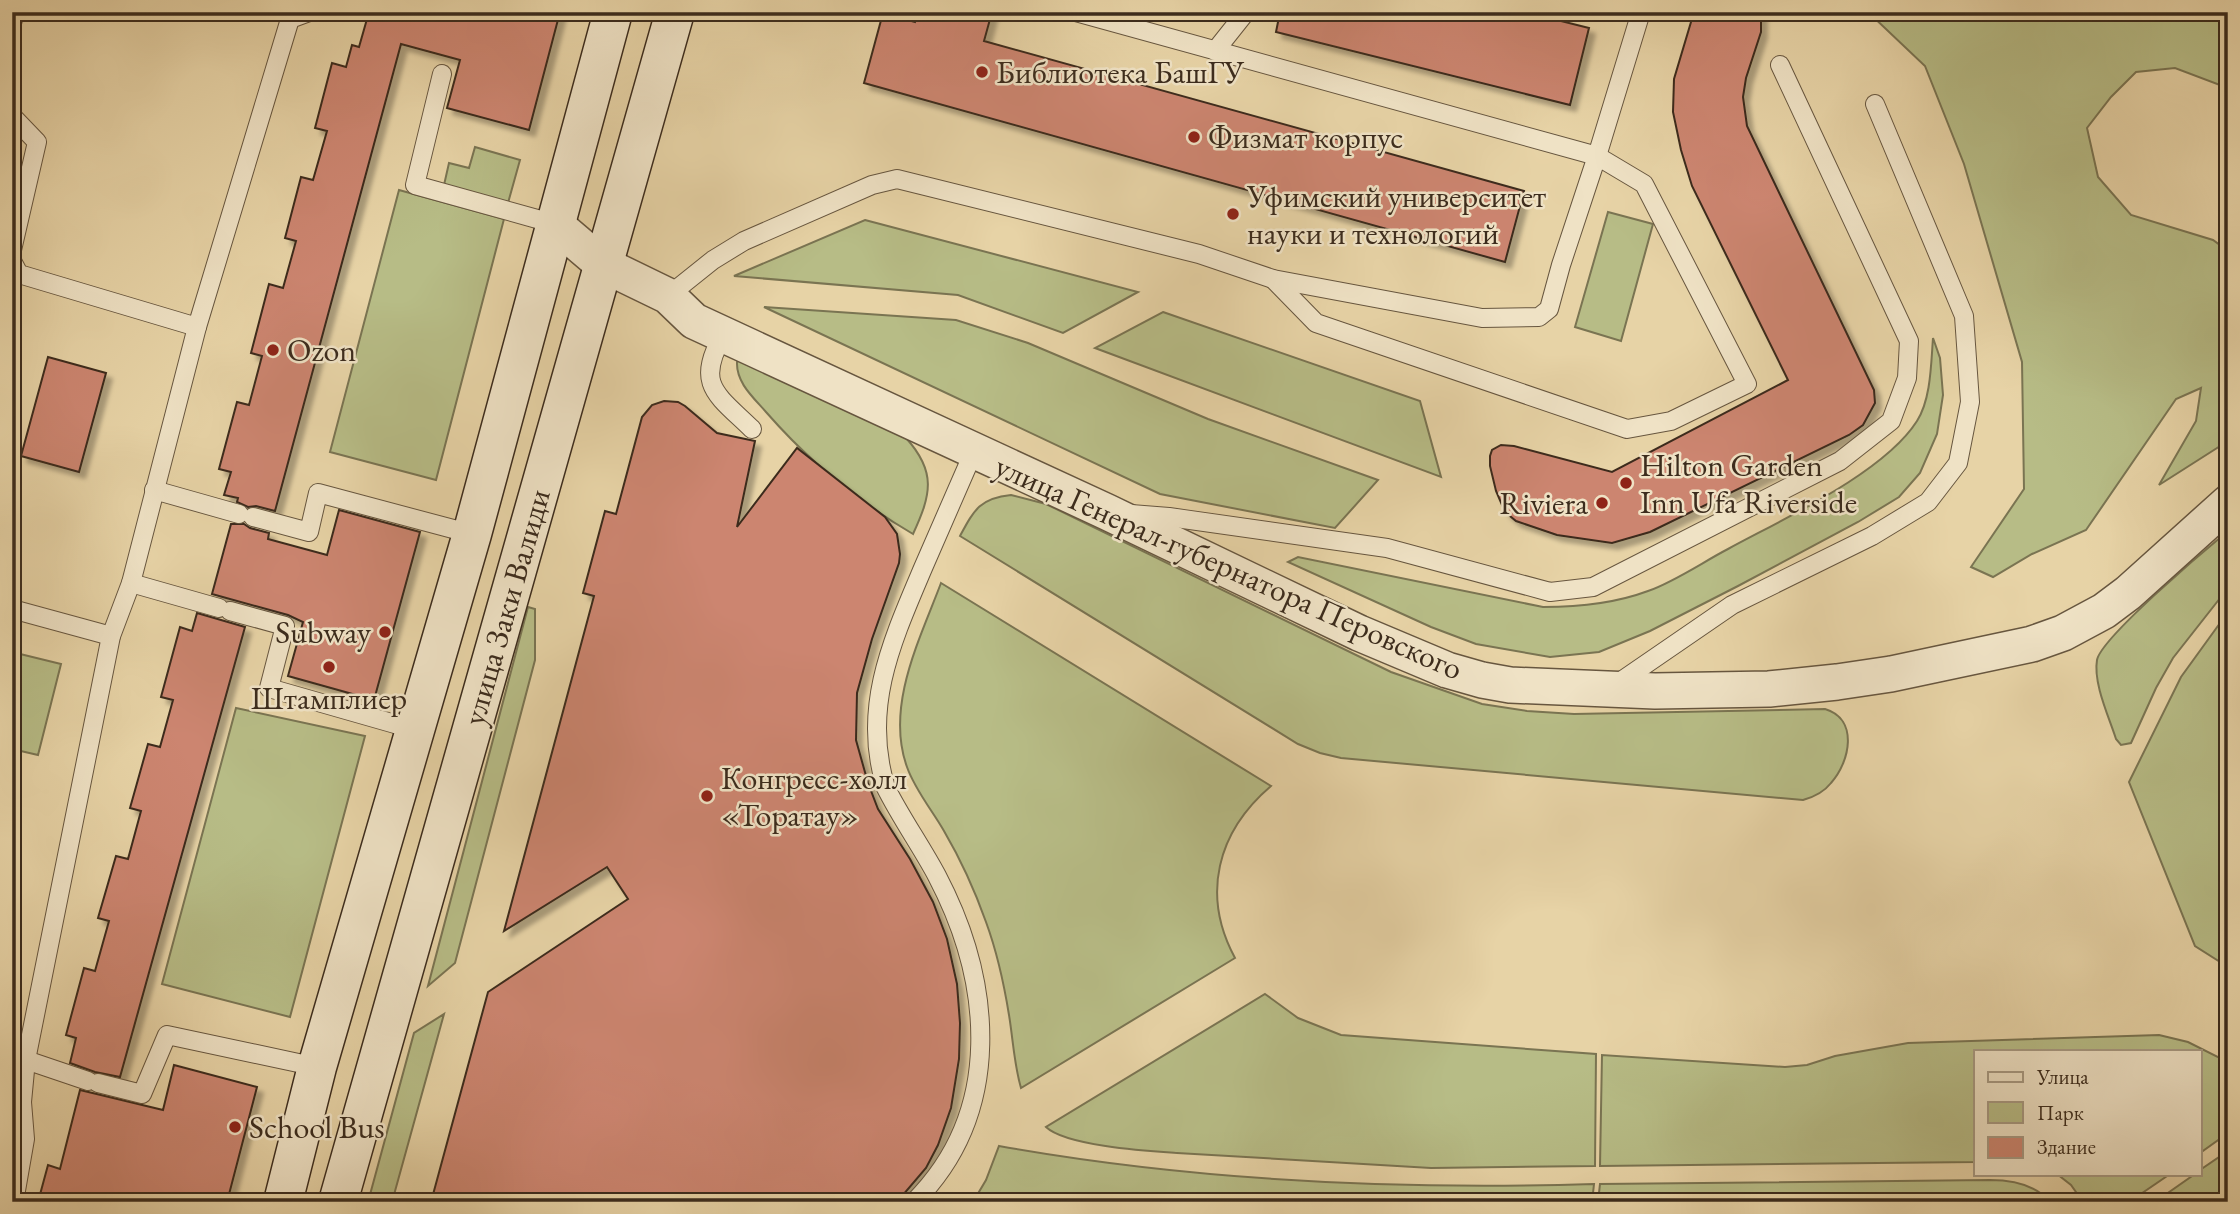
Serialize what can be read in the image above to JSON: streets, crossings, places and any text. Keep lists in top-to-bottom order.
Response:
{
  "streets": {
    "main road": ["улица Заки Валиди"],
    "street": ["улица Генерал-губернатора Перовского"]
  },
  "crossings": [
    ["улица Генерал-губернатора Перовского", "улица Заки Валиди"]
  ],
  "places": [
    "Библиотека БашГУ",
    "Физмат корпус",
    "Уфимский университет науки и технологий",
    "Ozon",
    "Hilton Garden Inn Ufa Riverside",
    "Riviera",
    "Subway",
    "Штамплиер",
    "Конгресс-холл «Торатау»",
    "School Bus"
  ],
  "legend": ["Улица", "Парк", "Здание"]
}
